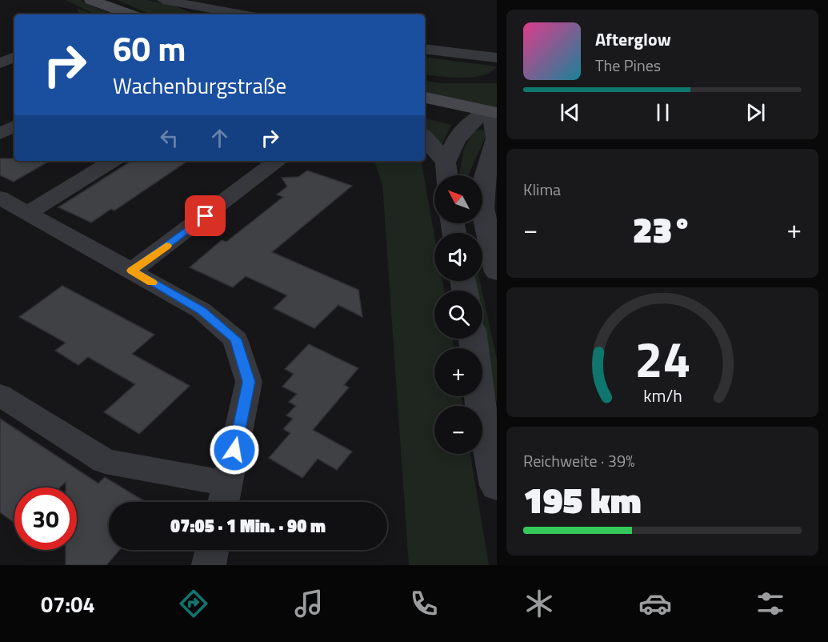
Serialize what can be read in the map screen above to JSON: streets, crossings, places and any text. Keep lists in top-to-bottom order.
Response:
{
  "north": "top left",
  "page": {
    "turn": ["60 m", "Wachenburgstraße"],
    "song": ["Afterglow", "The Pines"],
    "tile": [
      "Klima",
      ["Reichweite · 39%", "195 km"]
    ],
    "map_buttons": ["+", "−"],
    "heat": ["−", "23°", "+"],
    "limit": "30",
    "trip": "07:05 · 1 Min. · 90 m",
    "tabs": "07:04",
    "gauge": ["24", "km/h"]
  }
}
